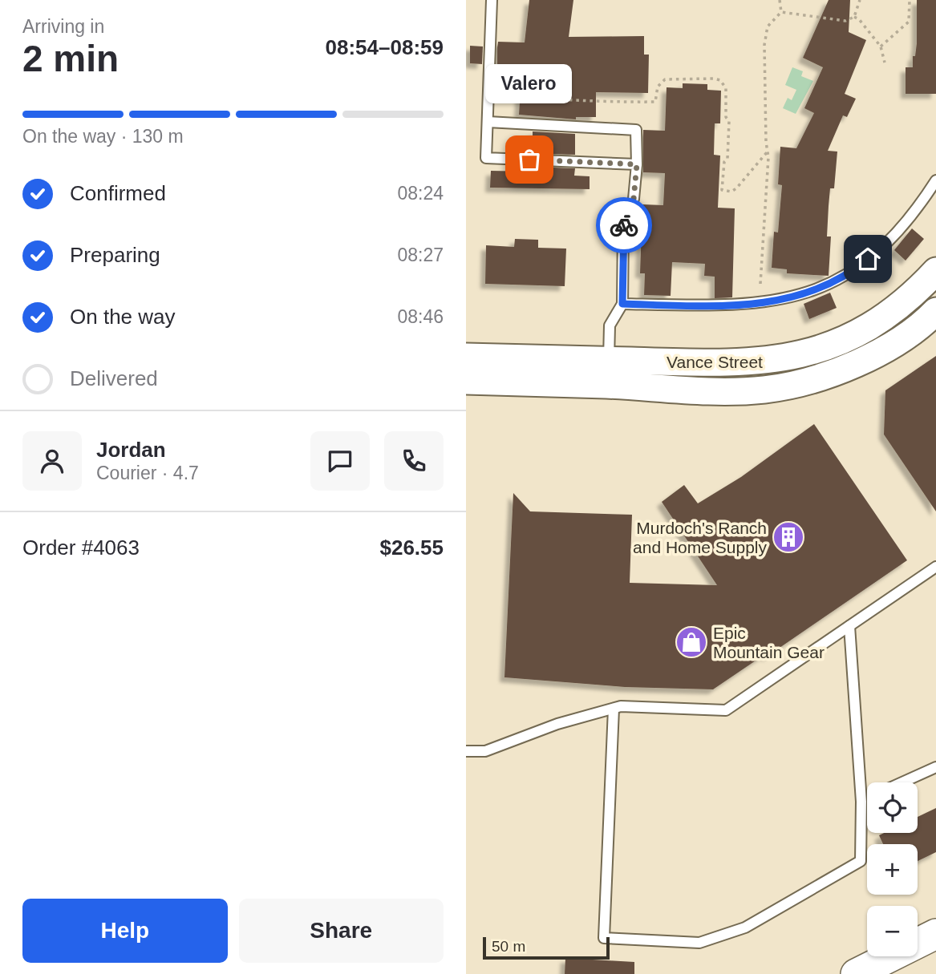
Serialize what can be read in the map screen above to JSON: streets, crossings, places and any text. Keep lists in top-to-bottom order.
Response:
{
  "streets": {
    "street": ["Vance Street"]
  },
  "places": {
    "other": ["Valero"],
    "building": ["Murdoch's Ranch and Home Supply"],
    "shop": ["Epic Mountain Gear"]
  },
  "scale_bar": "50 m",
  "page": {
    "heading": ["2 min", "Arriving in", "08:54–08:59"],
    "panel": [
      "Jordan",
      "Courier · 4.7",
      "Order #4063",
      "$26.55"
    ],
    "bubble": "Valero",
    "bar": "On the way · 130 m",
    "list": [
      ["Confirmed", "08:24"],
      ["Preparing", "08:27"],
      ["On the way", "08:46"],
      "Delivered"
    ],
    "map_buttons": ["+", "−"],
    "buttons": ["Help", "Share"],
    "scale": "50 m"
  }
}
